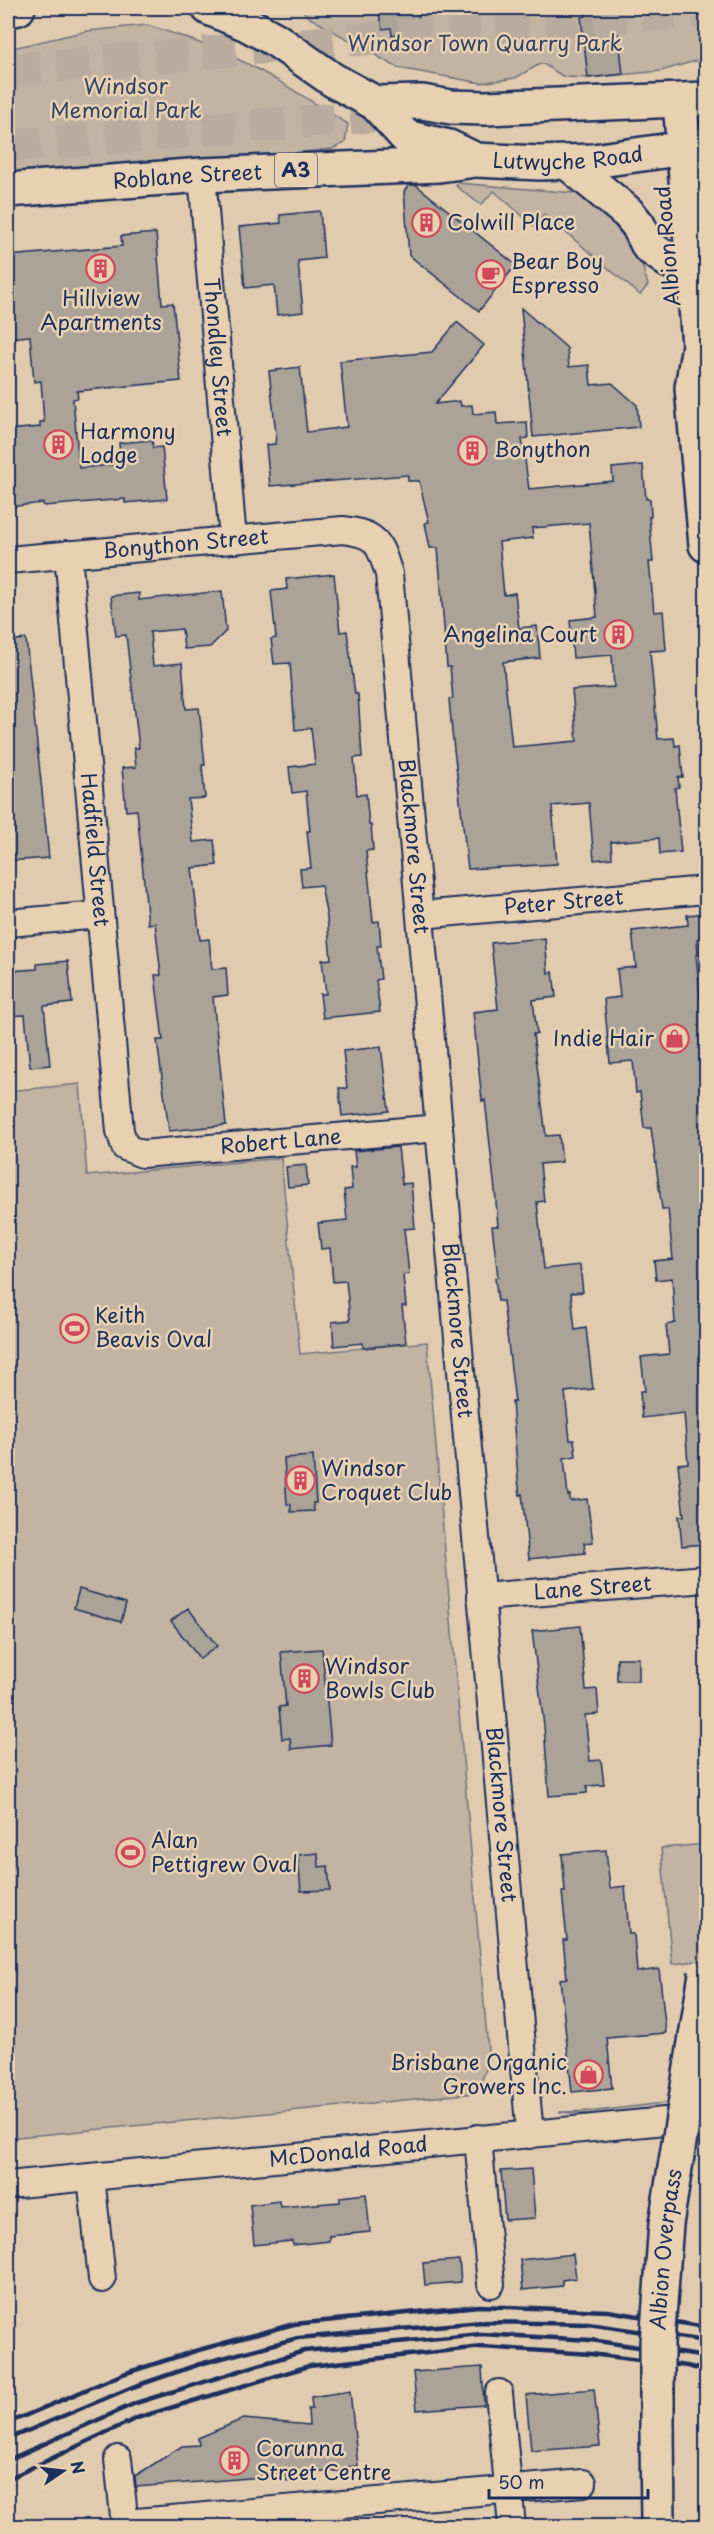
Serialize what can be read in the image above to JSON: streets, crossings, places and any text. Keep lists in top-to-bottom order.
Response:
{
  "streets": {
    "main road": [
      "Lutwyche Road",
      "A3",
      "Roblane Street",
      "Albion Road",
      "Albion Overpass"
    ],
    "street": [
      "Thondley Street",
      "Bonython Street",
      "Blackmore Street",
      "Hadfield Street",
      "Peter Street",
      "Robert Lane",
      "Lane Street",
      "McDonald Road"
    ]
  },
  "crossings": [
    ["Lutwyche Road", "Roblane Street"],
    ["Lutwyche Road", "Albion Road"],
    ["Roblane Street", "Thondley Street"],
    ["Thondley Street", "Bonython Street"],
    ["Bonython Street", "Blackmore Street"],
    ["Bonython Street", "Hadfield Street"],
    ["Blackmore Street", "Peter Street"],
    ["Blackmore Street", "Robert Lane"],
    ["Blackmore Street", "Lane Street"],
    ["Blackmore Street", "McDonald Road"],
    ["Hadfield Street", "Robert Lane"]
  ],
  "parks": ["Windsor Town Quarry Park", "Windsor Memorial Park"],
  "places": {
    "building": [
      "Colwill Place",
      "Hillview Apartments",
      "Harmony Lodge",
      "Bonython",
      "Angelina Court",
      "Windsor Croquet Club",
      "Windsor Bowls Club",
      "Corunna Street Centre"
    ],
    "cafe": ["Bear Boy Espresso"],
    "shop": ["Indie Hair", "Brisbane Organic Growers Inc."],
    "sports": ["Keith Beavis Oval", "Alan Pettigrew Oval"]
  },
  "scale_bar": "50 m",
  "north": "right"
}
